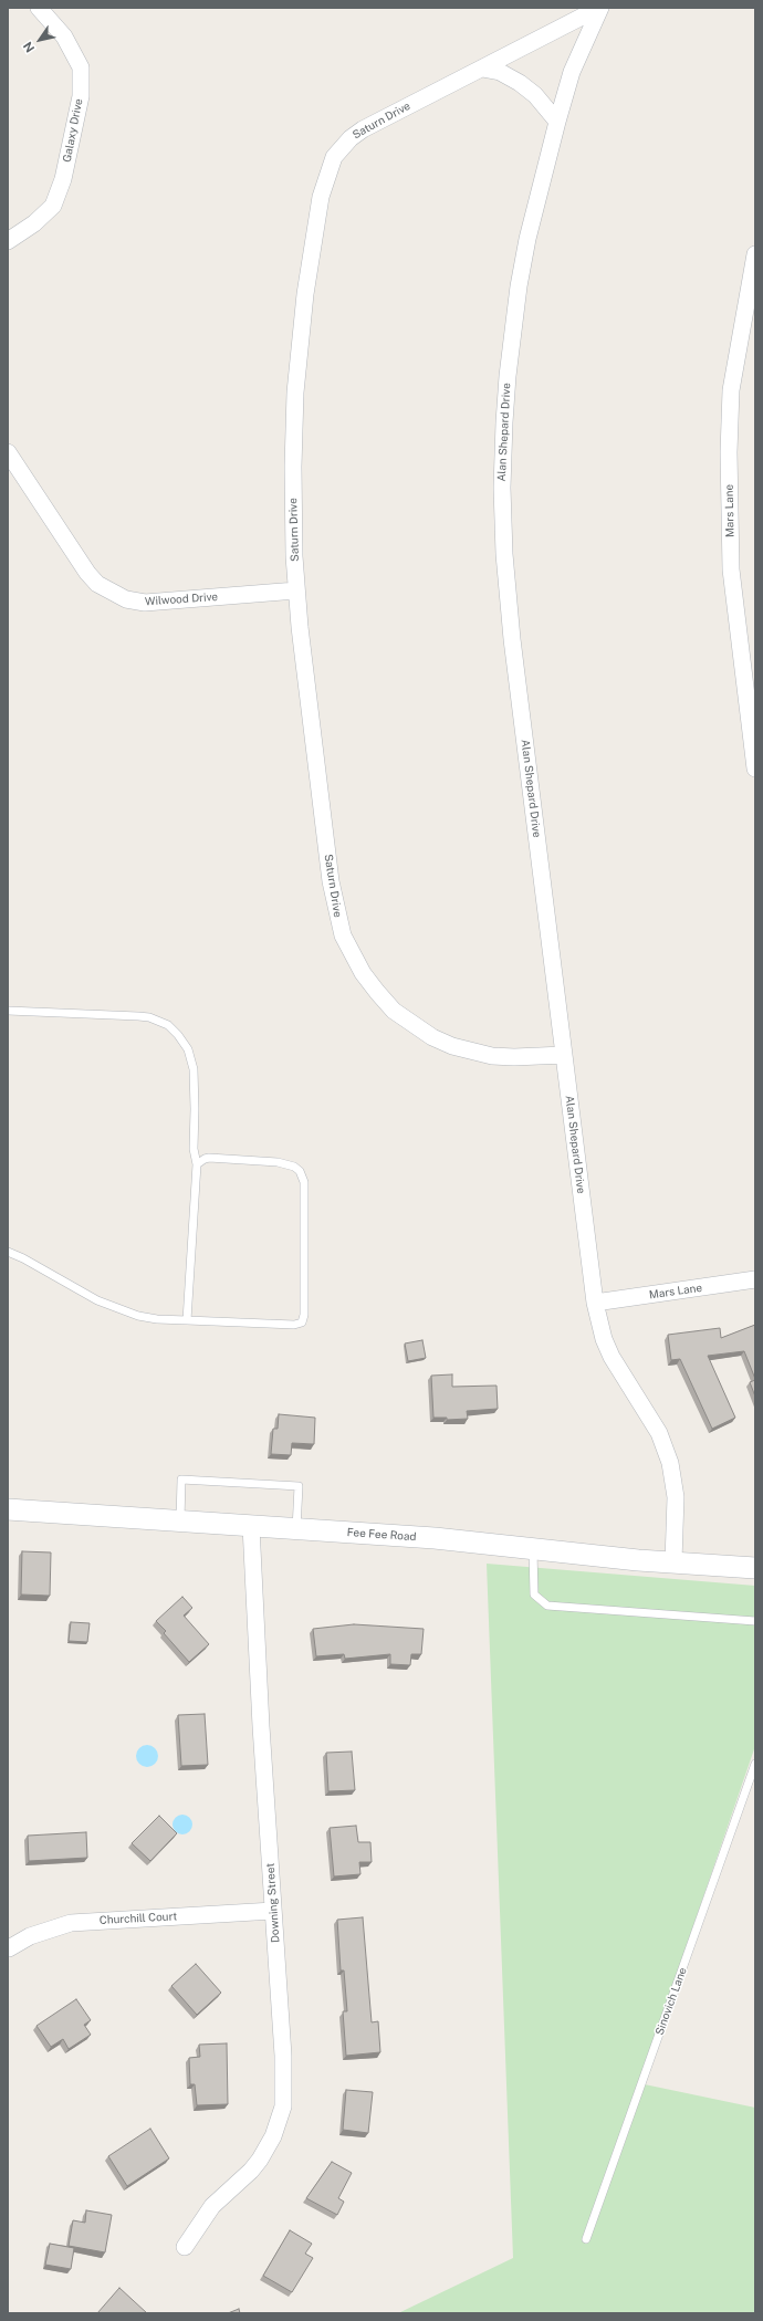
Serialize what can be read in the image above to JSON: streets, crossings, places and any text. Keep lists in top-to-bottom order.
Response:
{
  "streets": {
    "street": [
      "Saturn Drive",
      "Galaxy Drive",
      "Alan Shepard Drive",
      "Mars Lane",
      "Wilwood Drive",
      "Fee Fee Road",
      "Downing Street",
      "Churchill Court"
    ],
    "lane": ["Sinovich Lane"]
  },
  "crossings": [
    ["Saturn Drive", "Alan Shepard Drive"],
    ["Saturn Drive", "Wilwood Drive"],
    ["Alan Shepard Drive", "Mars Lane"],
    ["Alan Shepard Drive", "Fee Fee Road"],
    ["Fee Fee Road", "Downing Street"],
    ["Downing Street", "Churchill Court"]
  ],
  "north": "bottom left"
}
